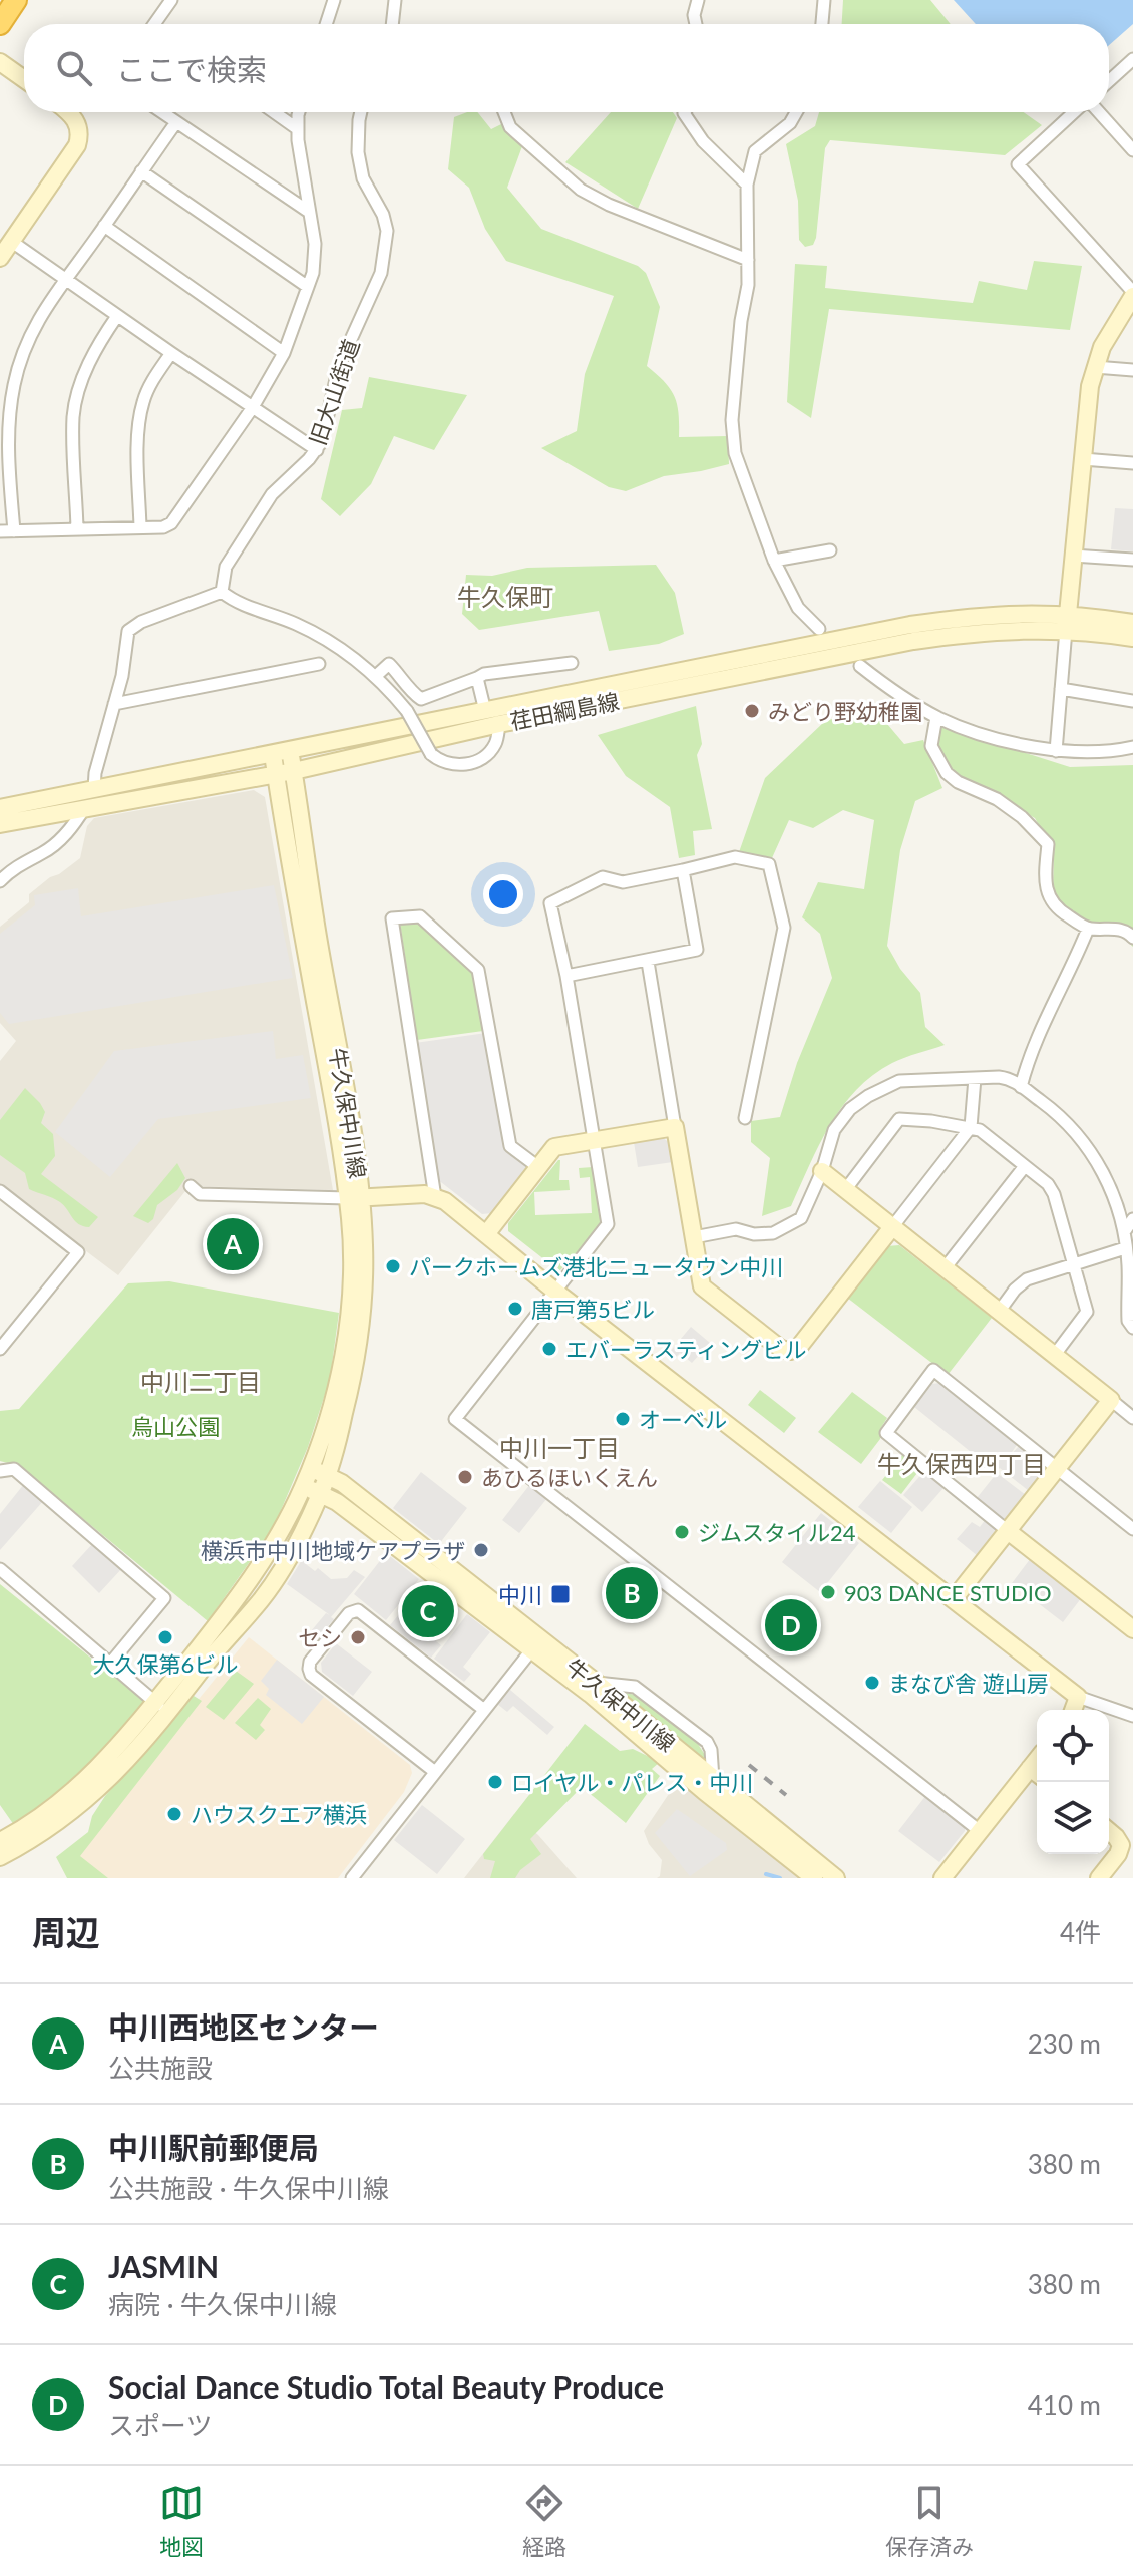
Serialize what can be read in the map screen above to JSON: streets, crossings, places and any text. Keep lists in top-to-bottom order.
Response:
{
  "streets": {
    "street": ["旧大山街道", "荏田綱島線", "牛久保中川線"]
  },
  "crossings": [
    ["荏田綱島線", "牛久保中川線"]
  ],
  "districts": [
    "牛久保町",
    "中川二丁目",
    "中川一丁目",
    "牛久保西四丁目"
  ],
  "parks": ["烏山公園"],
  "places": {
    "other": [
      "みどり野幼稚園",
      "パークホームズ港北ニュータウン中川",
      "唐戸第5ビル",
      "エバーラスティングビル",
      "オーベル",
      "あひるほいくえん",
      "ジムスタイル24",
      "横浜市中川地域ケアプラザ",
      "903 DANCE STUDIO",
      "大久保第6ビル",
      "セシ",
      "まなび舎 遊山房",
      "ロイヤル・パレス・中川",
      "ハウスクエア横浜"
    ],
    "transit": ["中川"]
  },
  "page": {
    "search": "ここで検索",
    "pins": [
      "A",
      "B",
      "C",
      "D"
    ],
    "heading": ["周辺", "4件"],
    "list": [
      {
        "mark": "A",
        "name": "中川西地区センター",
        "note": "公共施設",
        "value": "230 m"
      },
      {
        "mark": "B",
        "name": "中川駅前郵便局",
        "note": "公共施設 · 牛久保中川線",
        "value": "380 m"
      },
      {
        "mark": "C",
        "name": "JASMIN",
        "note": "病院 · 牛久保中川線",
        "value": "380 m"
      },
      {
        "mark": "D",
        "name": "Social Dance Studio Total Beauty Produce",
        "note": "スポーツ",
        "value": "410 m"
      }
    ],
    "nav": ["地図", "経路", "保存済み"]
  }
}
